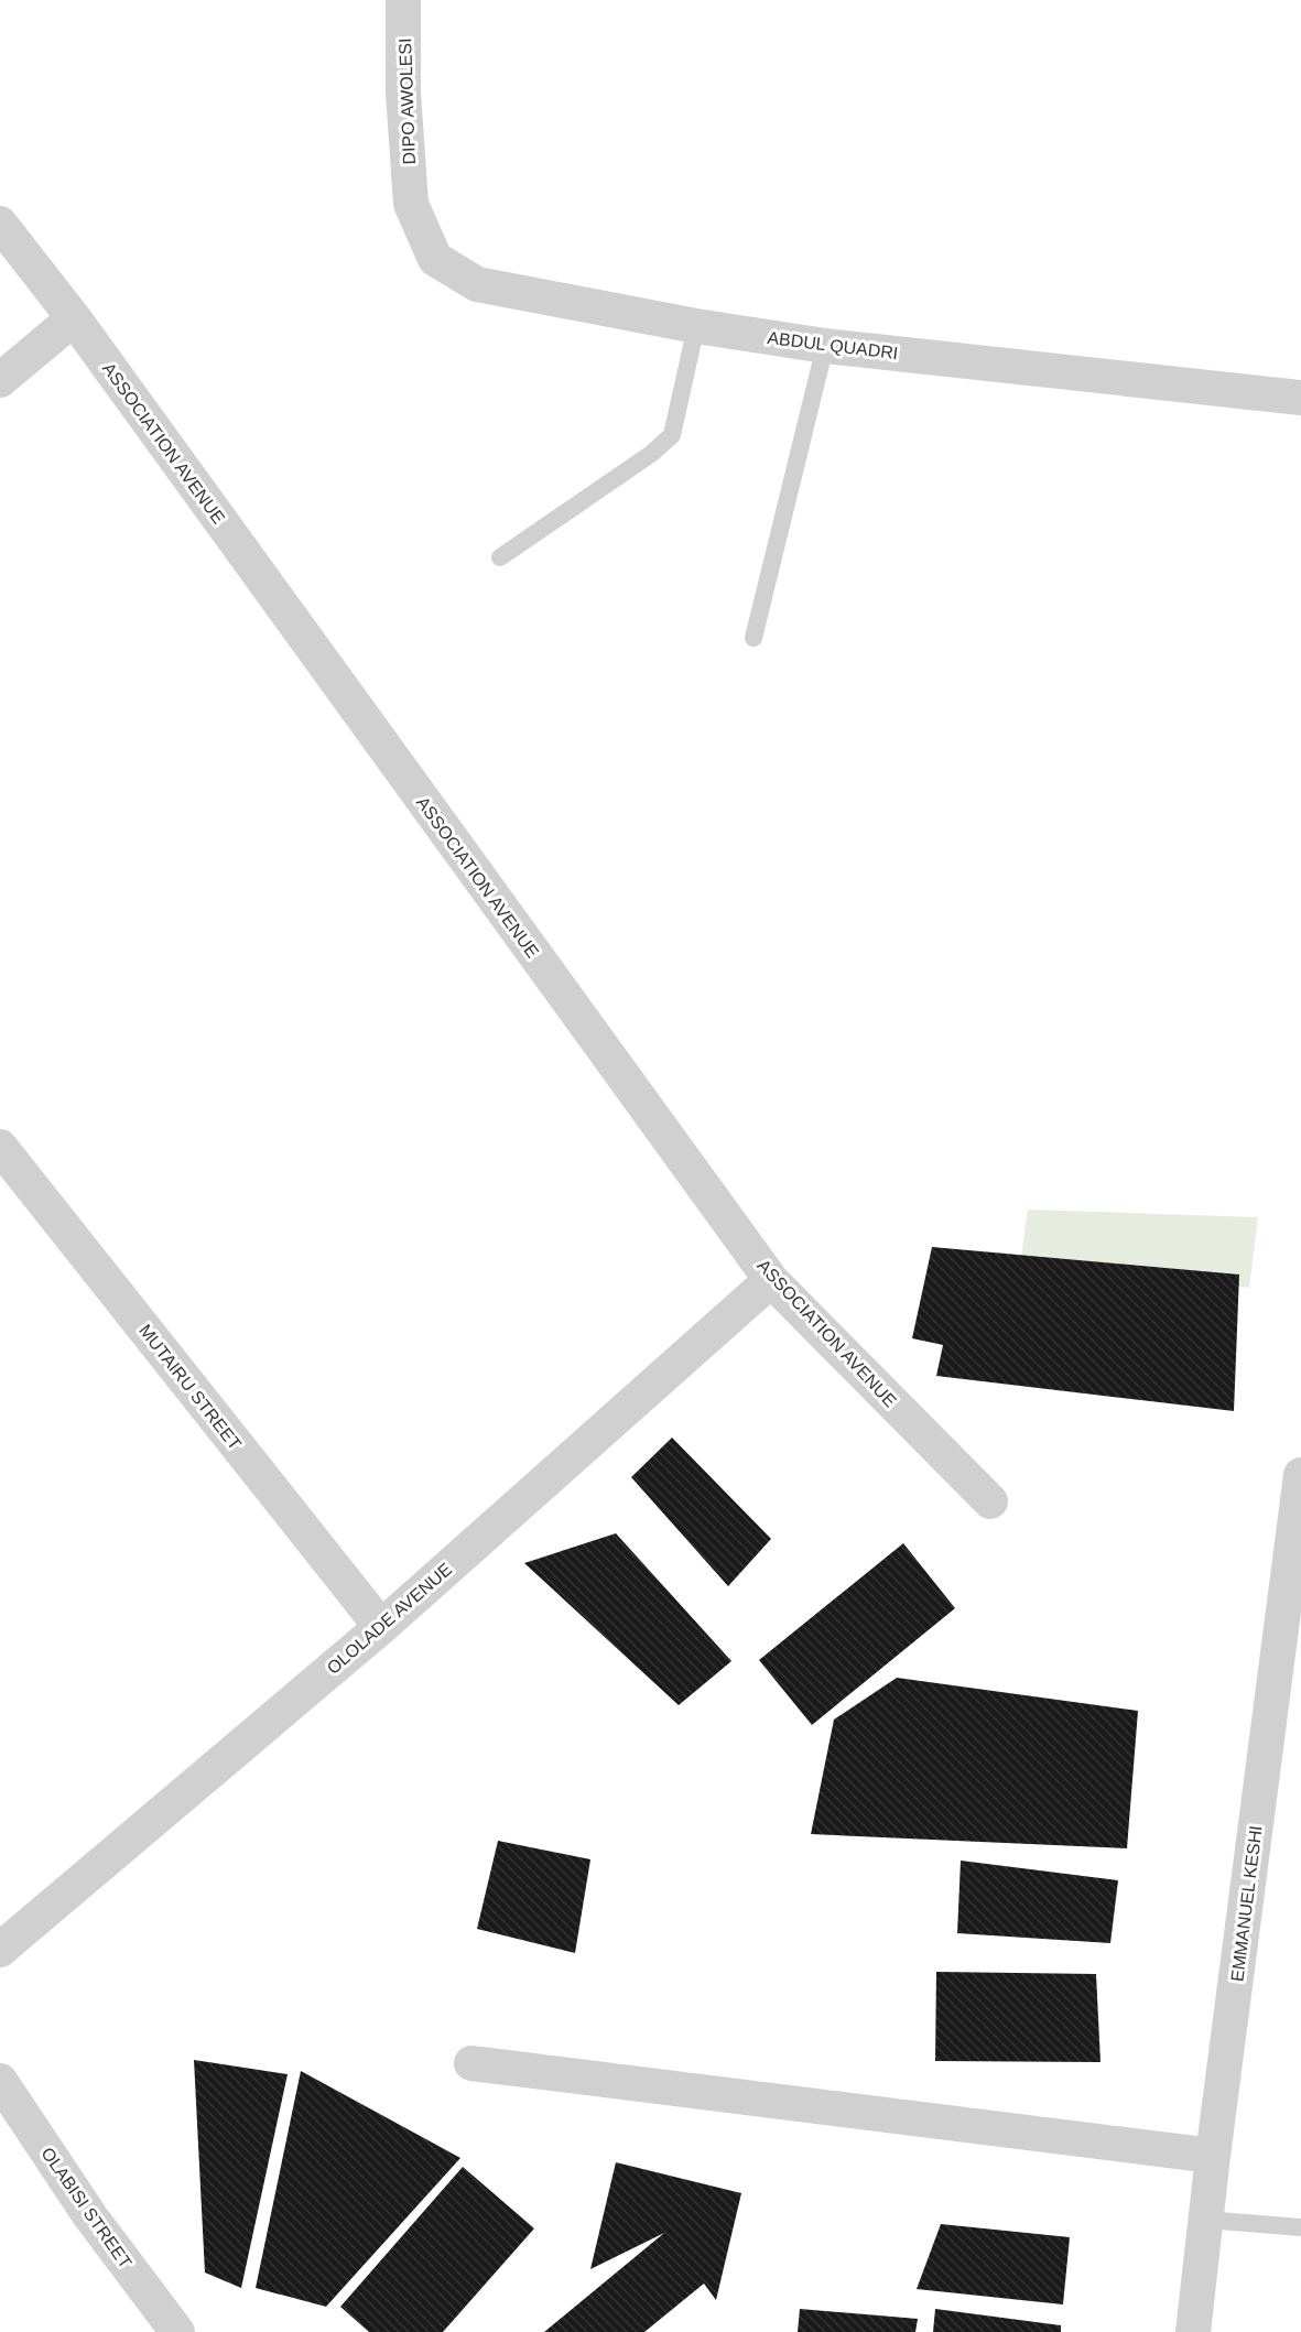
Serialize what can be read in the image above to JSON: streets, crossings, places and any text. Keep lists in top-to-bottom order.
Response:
{
  "streets": {
    "street": [
      "DIPO AWOLESI",
      "ABDUL QUADRI",
      "ASSOCIATION AVENUE",
      "MUTAIRU STREET",
      "OLOLADE AVENUE",
      "EMMANUEL KESHI",
      "OLABISI STREET"
    ]
  },
  "crossings": [
    ["DIPO AWOLESI", "ABDUL QUADRI"],
    ["ASSOCIATION AVENUE", "OLOLADE AVENUE"],
    ["MUTAIRU STREET", "OLOLADE AVENUE"]
  ]
}
